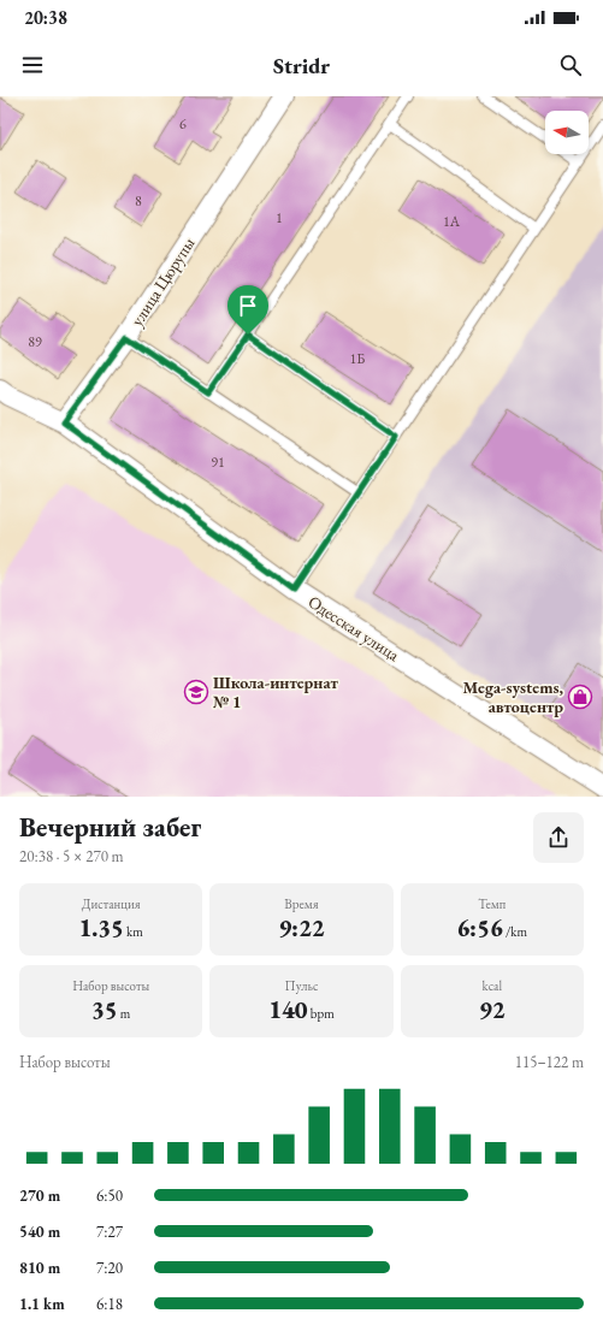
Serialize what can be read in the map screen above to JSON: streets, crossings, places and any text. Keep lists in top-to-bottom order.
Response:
{
  "streets": {
    "street": ["улица Цюрупы", "Одесская улица"]
  },
  "crossings": [
    ["улица Цюрупы", "Одесская улица"]
  ],
  "places": {
    "school or university": ["Школа-интернат № 1"],
    "shop": ["Mega-systems, автоцентр"]
  },
  "house_numbers": [
    "6",
    "8",
    "1",
    "1А",
    "89",
    "1Б",
    "91"
  ],
  "north": "left",
  "page": {
    "status": "20:38",
    "header": "Stridr",
    "heading": ["Вечерний забег", "20:38 · 5 × 270 m"],
    "stats": [
      ["Дистанция", "1.35 km"],
      ["Время", "9:22"],
      ["Темп", "6:56 /km"],
      ["Набор высоты", "35 m"],
      ["Пульс", "140 bpm"],
      ["kcal", "92"]
    ],
    "chart": ["Набор высоты", "115–122 m"],
    "list": [
      {
        "name": "270 m",
        "note": "6:50"
      },
      {
        "name": "540 m",
        "note": "7:27"
      },
      {
        "name": "810 m",
        "note": "7:20"
      },
      {
        "name": "1.1 km",
        "note": "6:18"
      }
    ]
  }
}
